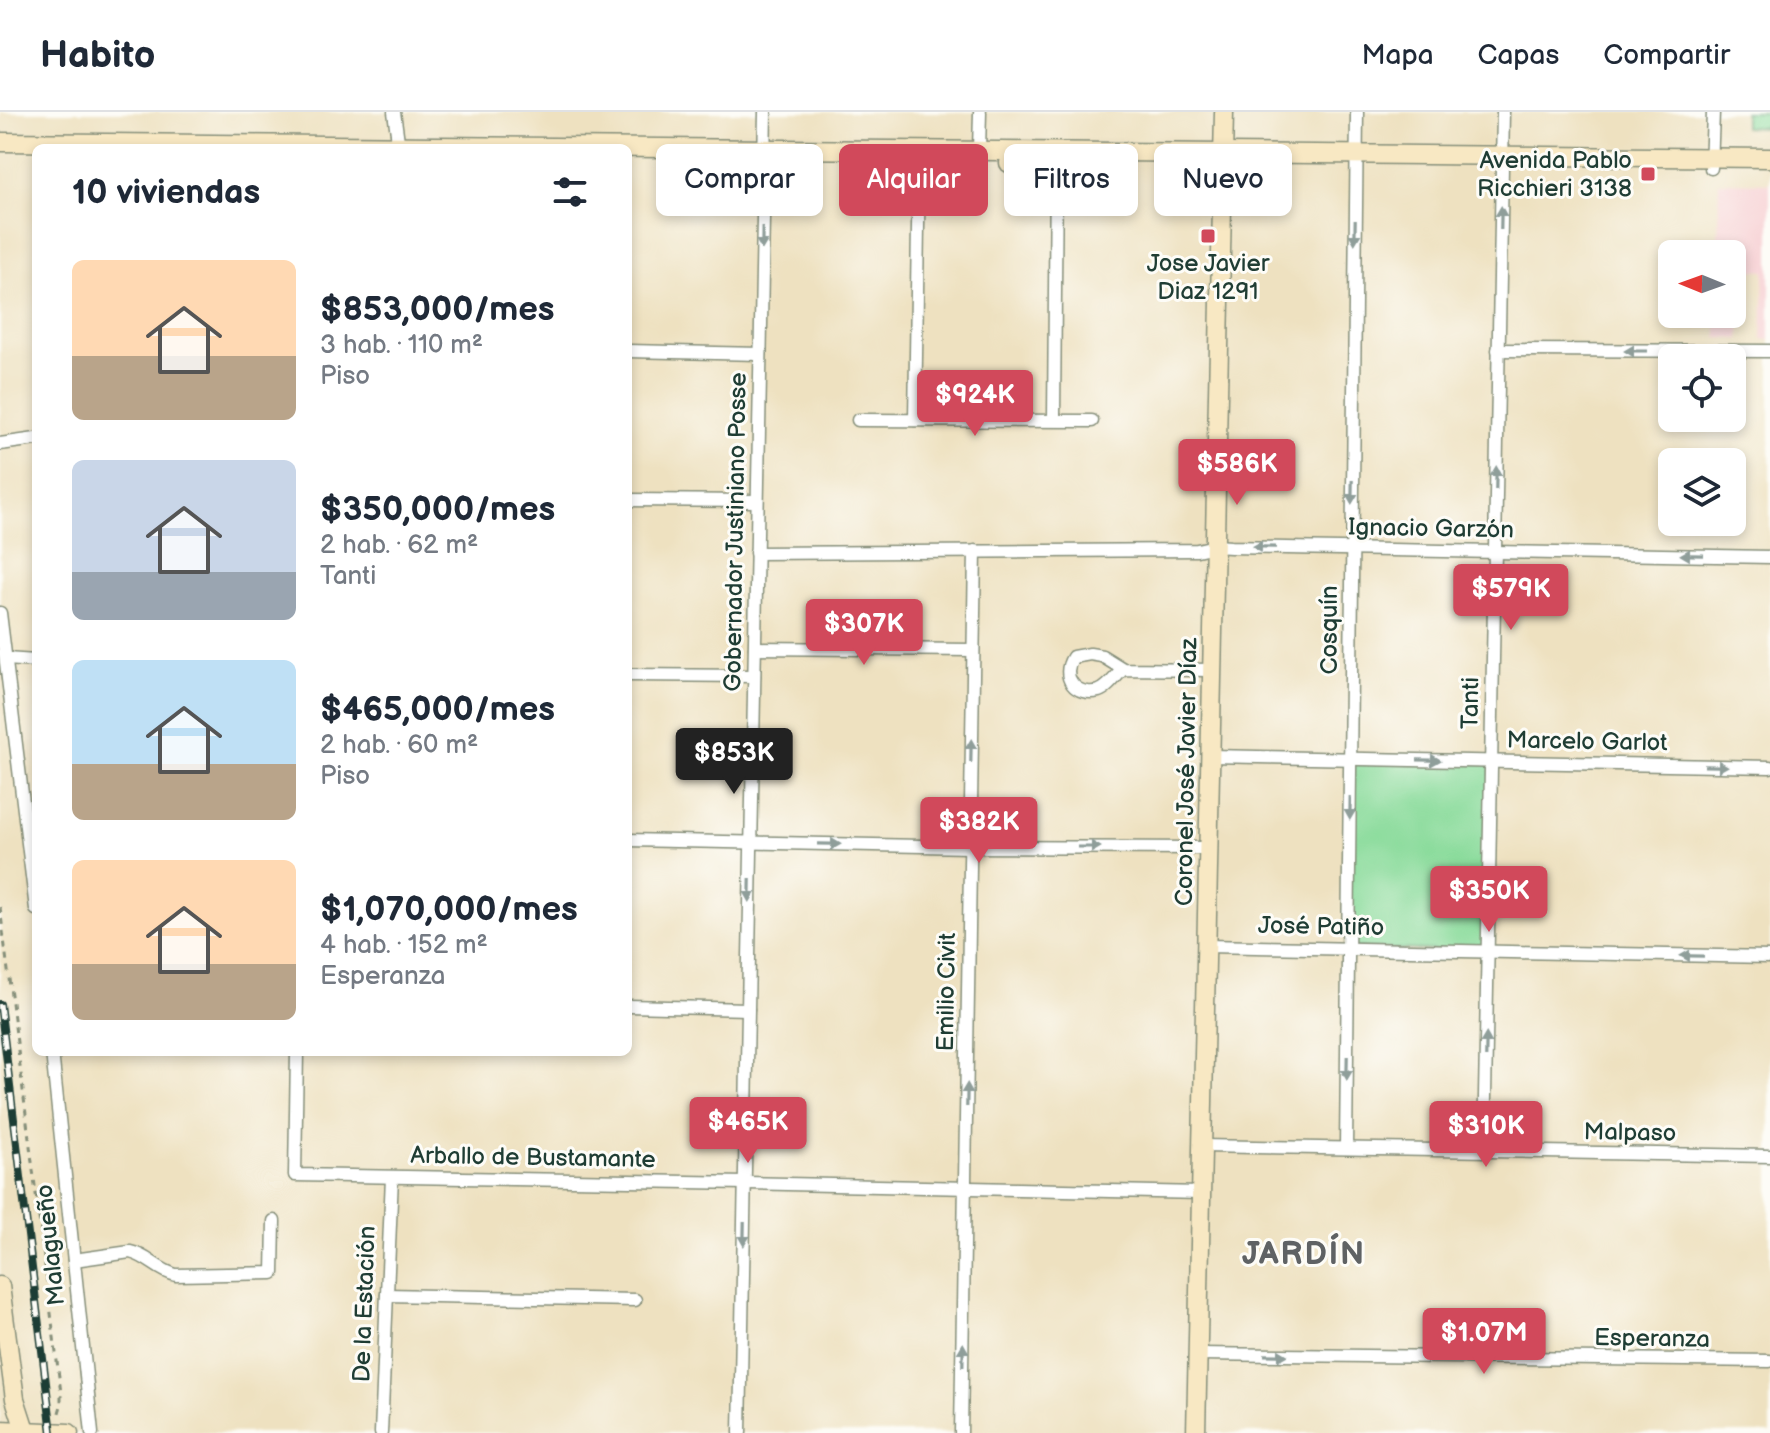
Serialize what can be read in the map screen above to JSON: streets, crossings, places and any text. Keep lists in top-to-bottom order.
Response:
{
  "streets": {
    "main road": ["Coronel José Javier Díaz"],
    "street": [
      "Ignacio Garzón",
      "Gobernador Justiniano Posse",
      "Cosquín",
      "Tanti",
      "Marcelo Garlot",
      "José Patiño",
      "Emilio Civit",
      "Malpaso",
      "Arballo de Bustamante",
      "Malagueño",
      "De la Estación",
      "Esperanza"
    ]
  },
  "crossings": [
    ["Ignacio Garzón", "Gobernador Justiniano Posse"],
    ["Ignacio Garzón", "Cosquín"],
    ["Ignacio Garzón", "Tanti"],
    ["Ignacio Garzón", "Coronel José Javier Díaz"],
    ["Ignacio Garzón", "Emilio Civit"],
    ["Gobernador Justiniano Posse", "Arballo de Bustamante"],
    ["Cosquín", "Marcelo Garlot"],
    ["Cosquín", "José Patiño"],
    ["Cosquín", "Malpaso"],
    ["Tanti", "Marcelo Garlot"],
    ["Tanti", "José Patiño"],
    ["Tanti", "Malpaso"],
    ["Marcelo Garlot", "Coronel José Javier Díaz"],
    ["Coronel José Javier Díaz", "José Patiño"],
    ["Coronel José Javier Díaz", "Malpaso"],
    ["Coronel José Javier Díaz", "Arballo de Bustamante"],
    ["Coronel José Javier Díaz", "Esperanza"],
    ["Emilio Civit", "Arballo de Bustamante"],
    ["Arballo de Bustamante", "De la Estación"]
  ],
  "one_way": [
    "Ignacio Garzón",
    "Gobernador Justiniano Posse",
    "Cosquín",
    "Tanti",
    "Marcelo Garlot",
    "José Patiño",
    "Emilio Civit",
    "Esperanza"
  ],
  "districts": ["JARDÍN"],
  "places": {
    "transit": ["Avenida Pablo Ricchieri 3138", "Jose Javier Diaz 1291"]
  },
  "north": "left",
  "page": {
    "header": "Habito",
    "nav": ["Mapa", "Capas", "Compartir"],
    "chip": [
      "Comprar",
      "Alquilar",
      "Filtros",
      "Nuevo"
    ],
    "heading": "10 viviendas",
    "list": [
      {
        "name": "$853,000/mes",
        "note": "3 hab. · 110 m² · Piso"
      },
      {
        "name": "$350,000/mes",
        "note": "2 hab. · 62 m² · Tanti"
      },
      {
        "name": "$465,000/mes",
        "note": "2 hab. · 60 m² · Piso"
      },
      {
        "name": "$1,070,000/mes",
        "note": "4 hab. · 152 m² · Esperanza"
      }
    ],
    "price": [
      "$924K",
      "$586K",
      "$579K",
      "$307K",
      "$853K",
      "$382K",
      "$350K",
      "$465K",
      "$310K",
      "$1.07M"
    ]
  }
}
